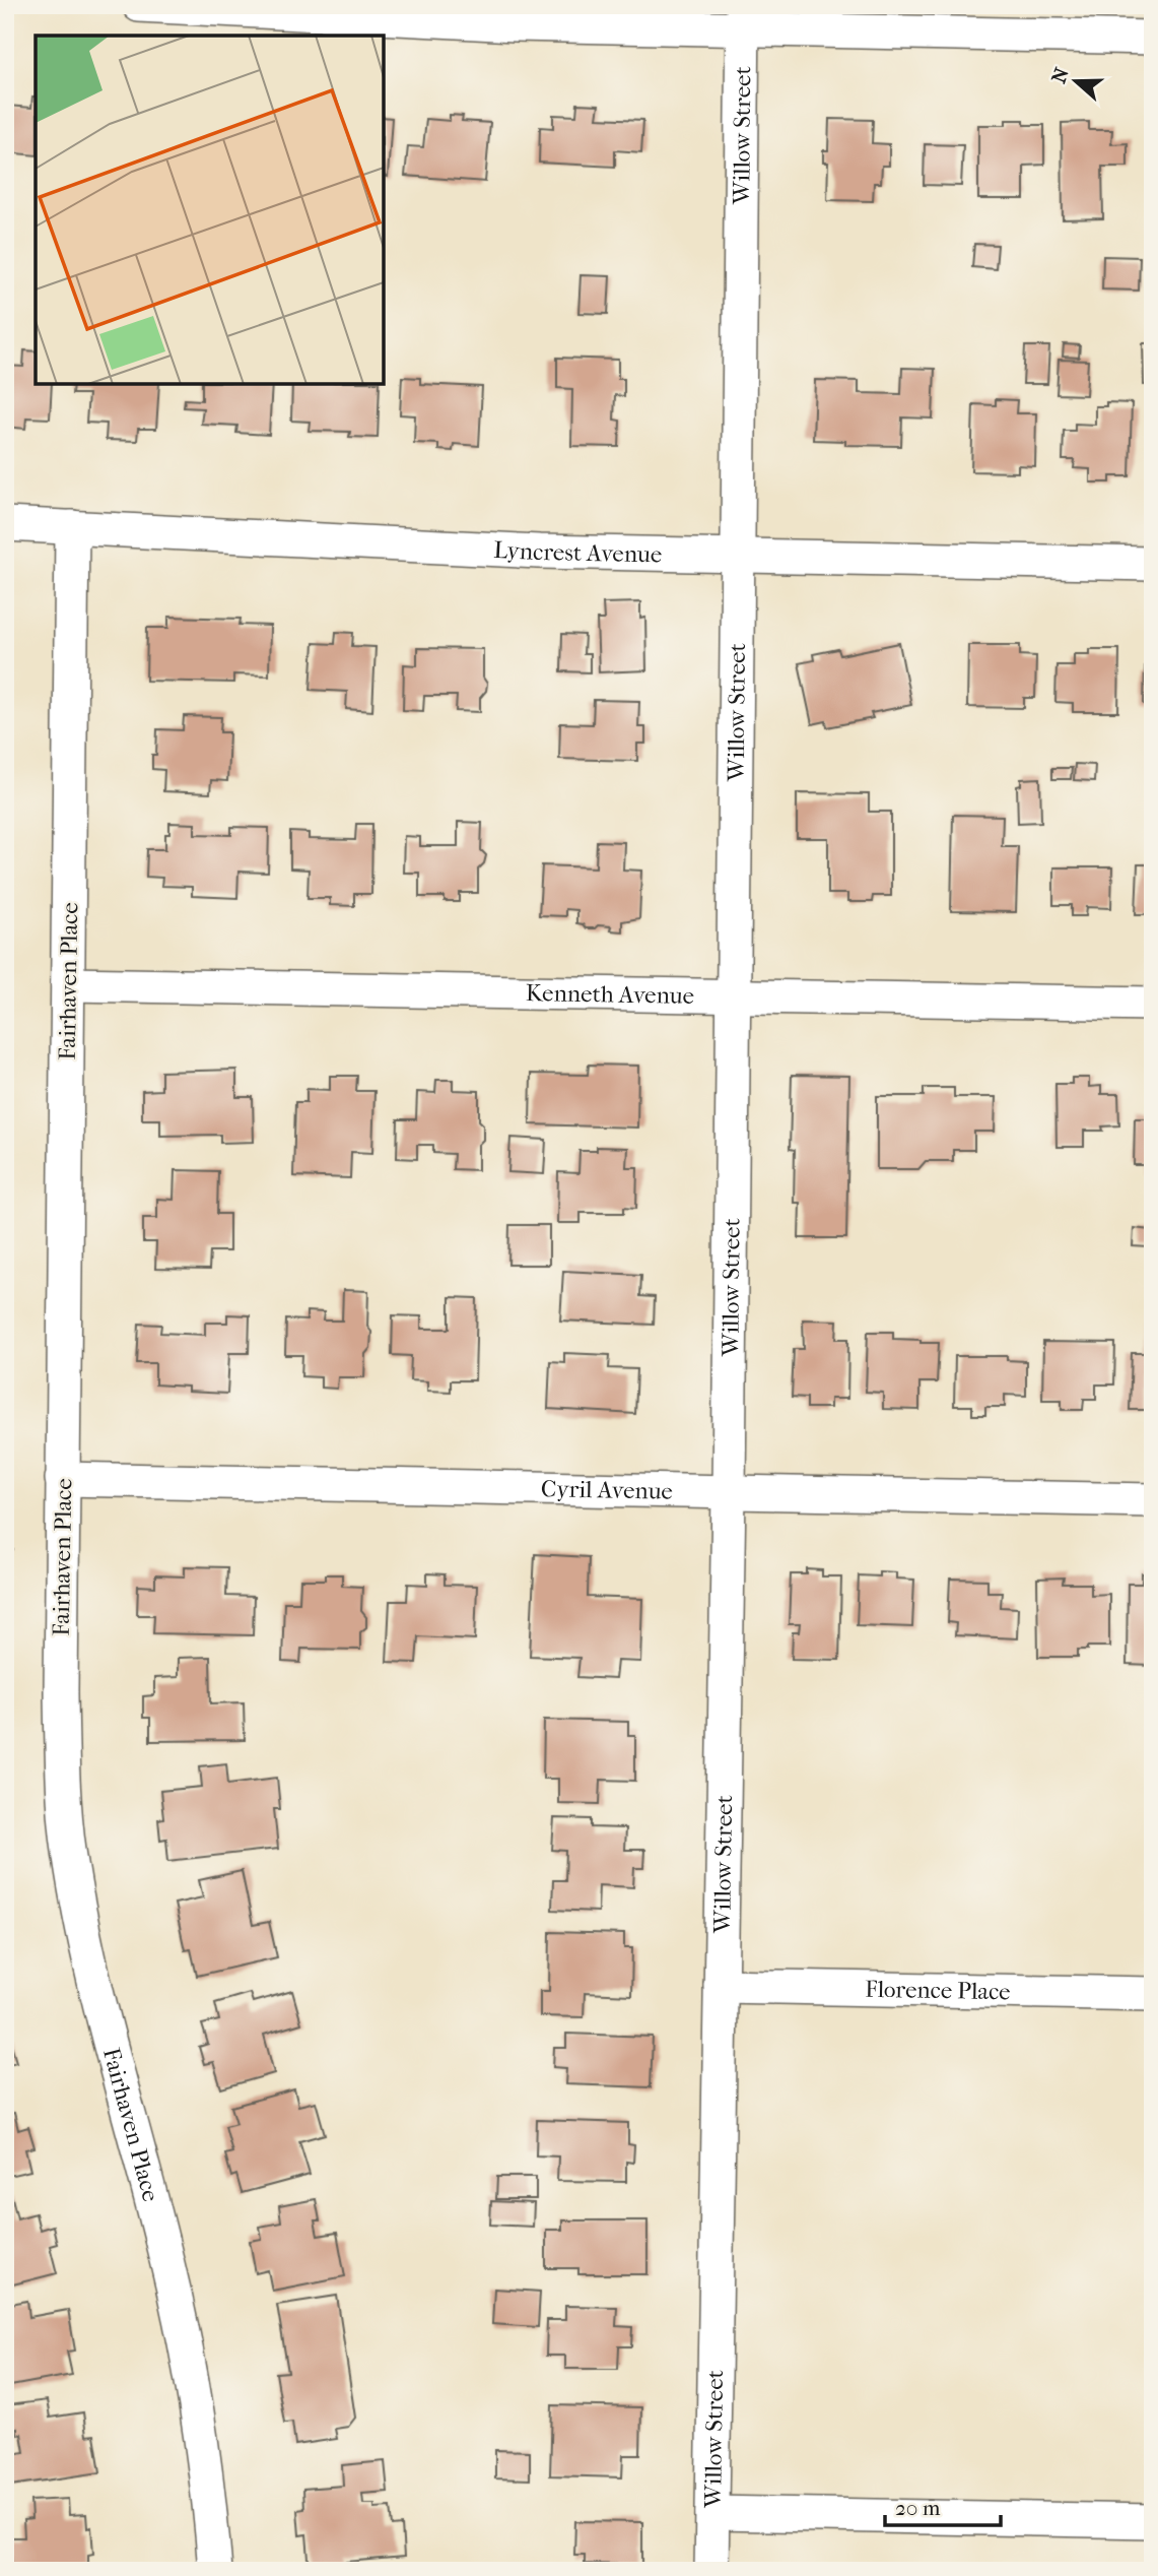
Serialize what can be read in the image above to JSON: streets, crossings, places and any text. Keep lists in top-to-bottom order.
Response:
{
  "streets": {
    "street": [
      "Willow Street",
      "Lyncrest Avenue",
      "Fairhaven Place",
      "Kenneth Avenue",
      "Cyril Avenue",
      "Florence Place"
    ]
  },
  "crossings": [
    ["Willow Street", "Lyncrest Avenue"],
    ["Willow Street", "Kenneth Avenue"],
    ["Willow Street", "Cyril Avenue"],
    ["Willow Street", "Florence Place"],
    ["Lyncrest Avenue", "Fairhaven Place"],
    ["Fairhaven Place", "Kenneth Avenue"],
    ["Fairhaven Place", "Cyril Avenue"]
  ],
  "scale_bar": "20 m",
  "north": "left"
}
